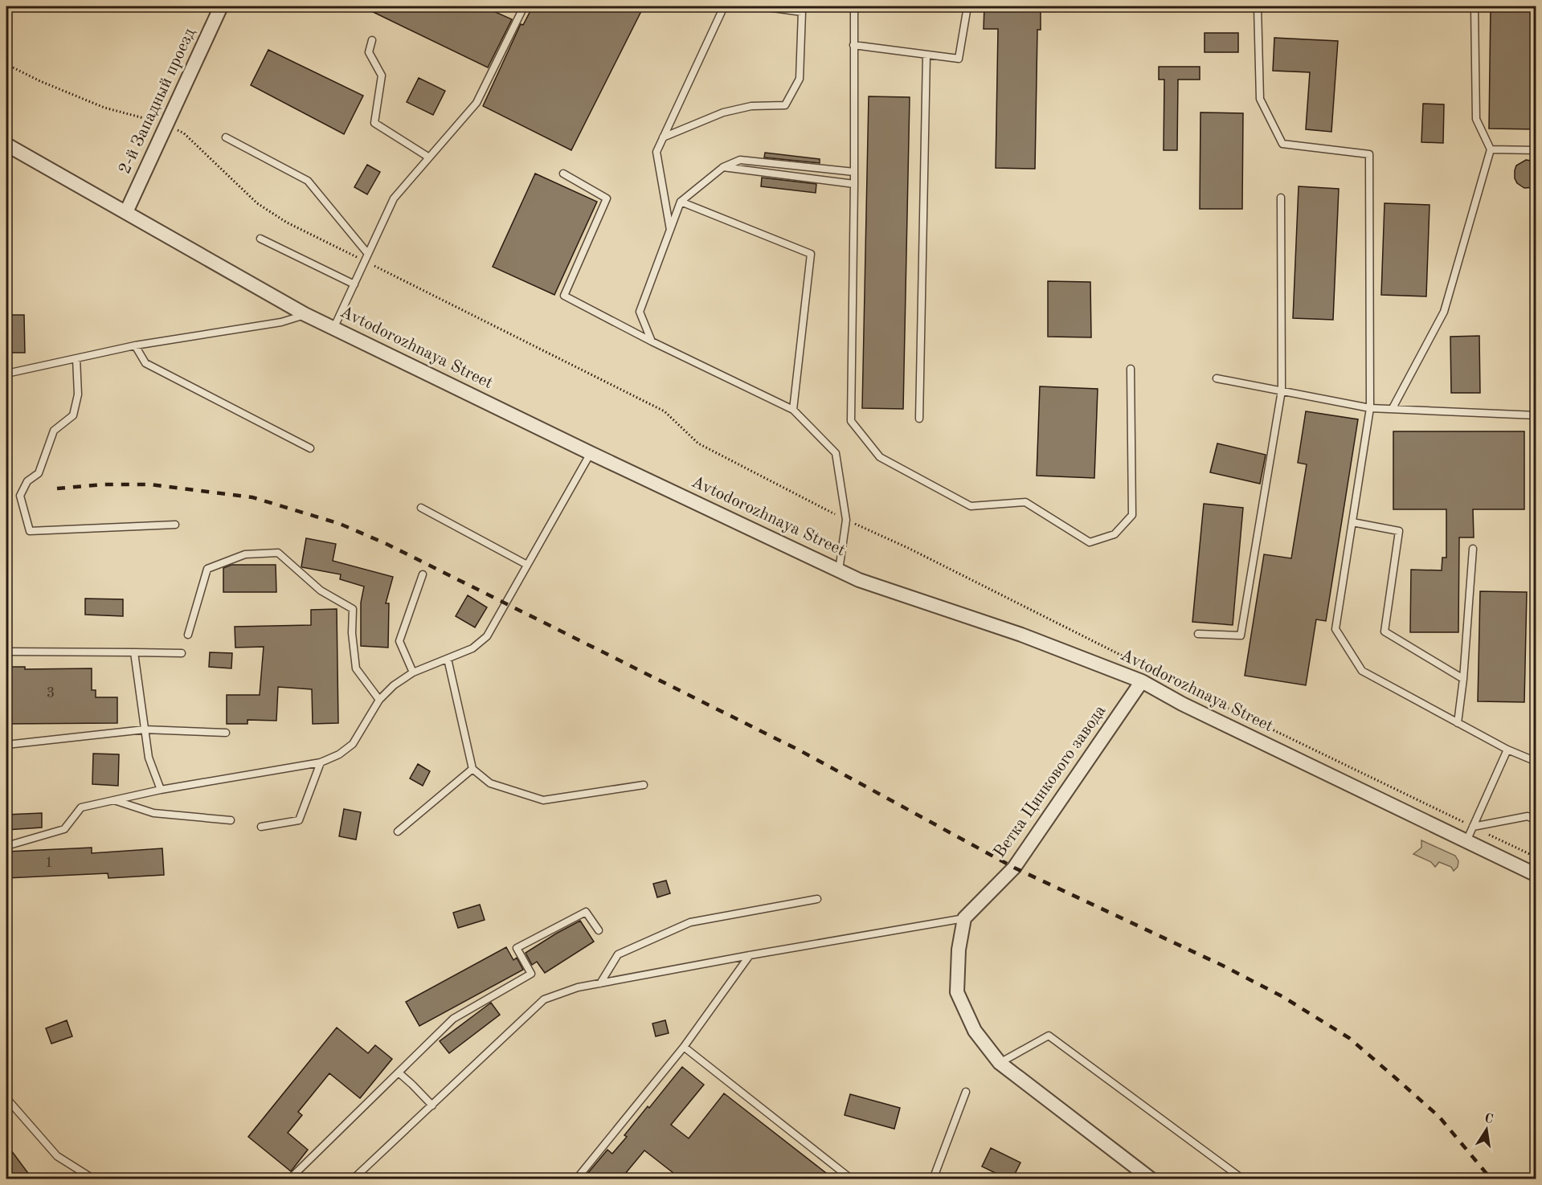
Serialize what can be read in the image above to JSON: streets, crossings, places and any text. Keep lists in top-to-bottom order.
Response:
{
  "streets": {
    "street": ["2-й Западный проезд", "Avtodorozhnaya Street", "Ветка Цинкового завода"]
  },
  "crossings": [
    ["2-й Западный проезд", "Avtodorozhnaya Street"],
    ["Avtodorozhnaya Street", "Ветка Цинкового завода"]
  ],
  "house_numbers": ["3", "1"],
  "north": "top"
}
